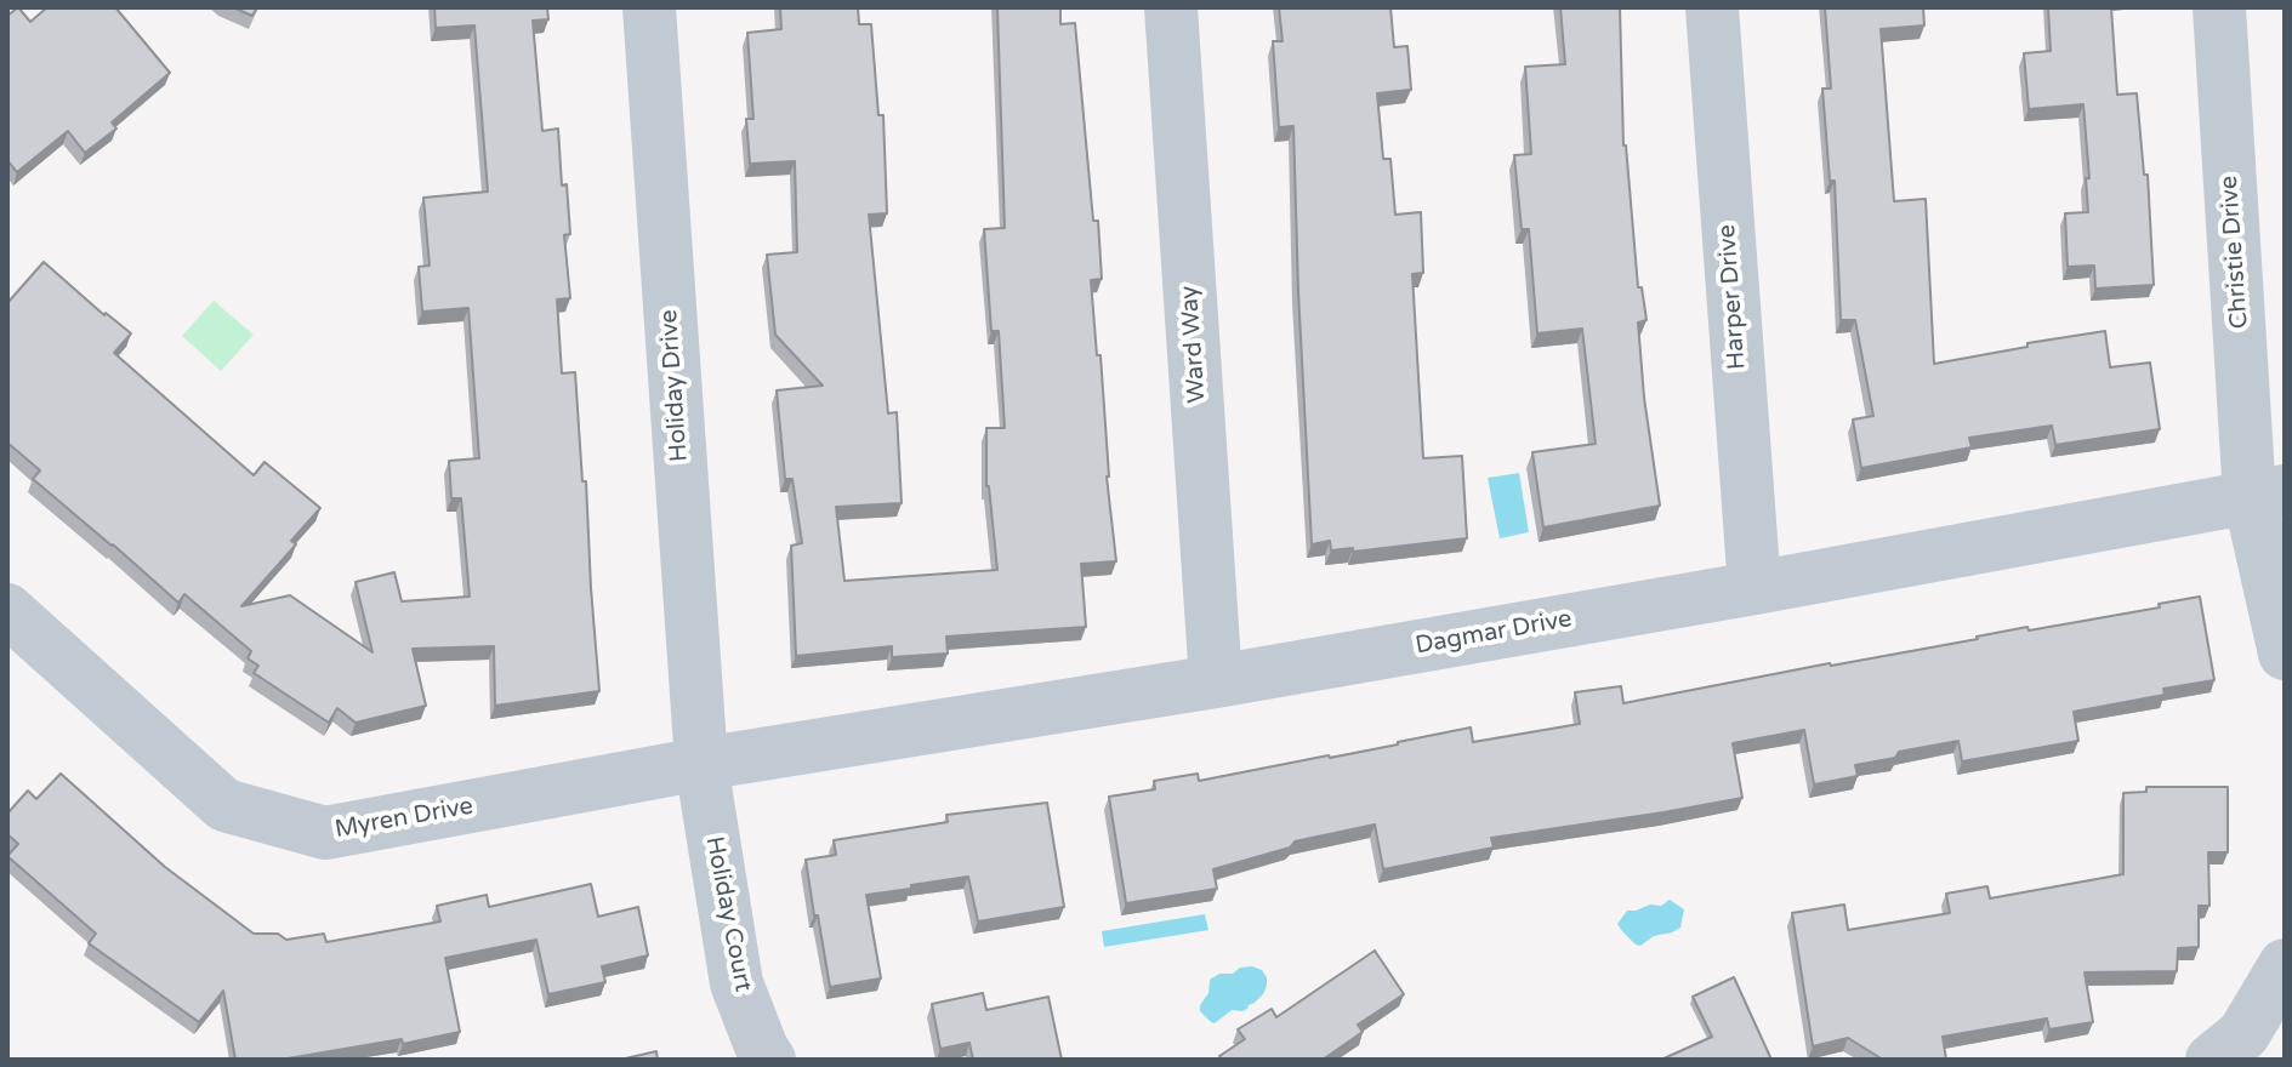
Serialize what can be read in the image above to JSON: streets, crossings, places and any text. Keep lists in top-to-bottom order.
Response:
{
  "streets": {
    "street": [
      "Christie Drive",
      "Harper Drive",
      "Ward Way",
      "Holiday Drive",
      "Dagmar Drive",
      "Myren Drive",
      "Holiday Court"
    ]
  },
  "crossings": [
    ["Christie Drive", "Dagmar Drive"],
    ["Harper Drive", "Dagmar Drive"],
    ["Ward Way", "Dagmar Drive"],
    ["Holiday Drive", "Dagmar Drive"],
    ["Holiday Drive", "Myren Drive"],
    ["Holiday Drive", "Holiday Court"],
    ["Dagmar Drive", "Myren Drive"],
    ["Dagmar Drive", "Holiday Court"],
    ["Myren Drive", "Holiday Court"]
  ]
}
